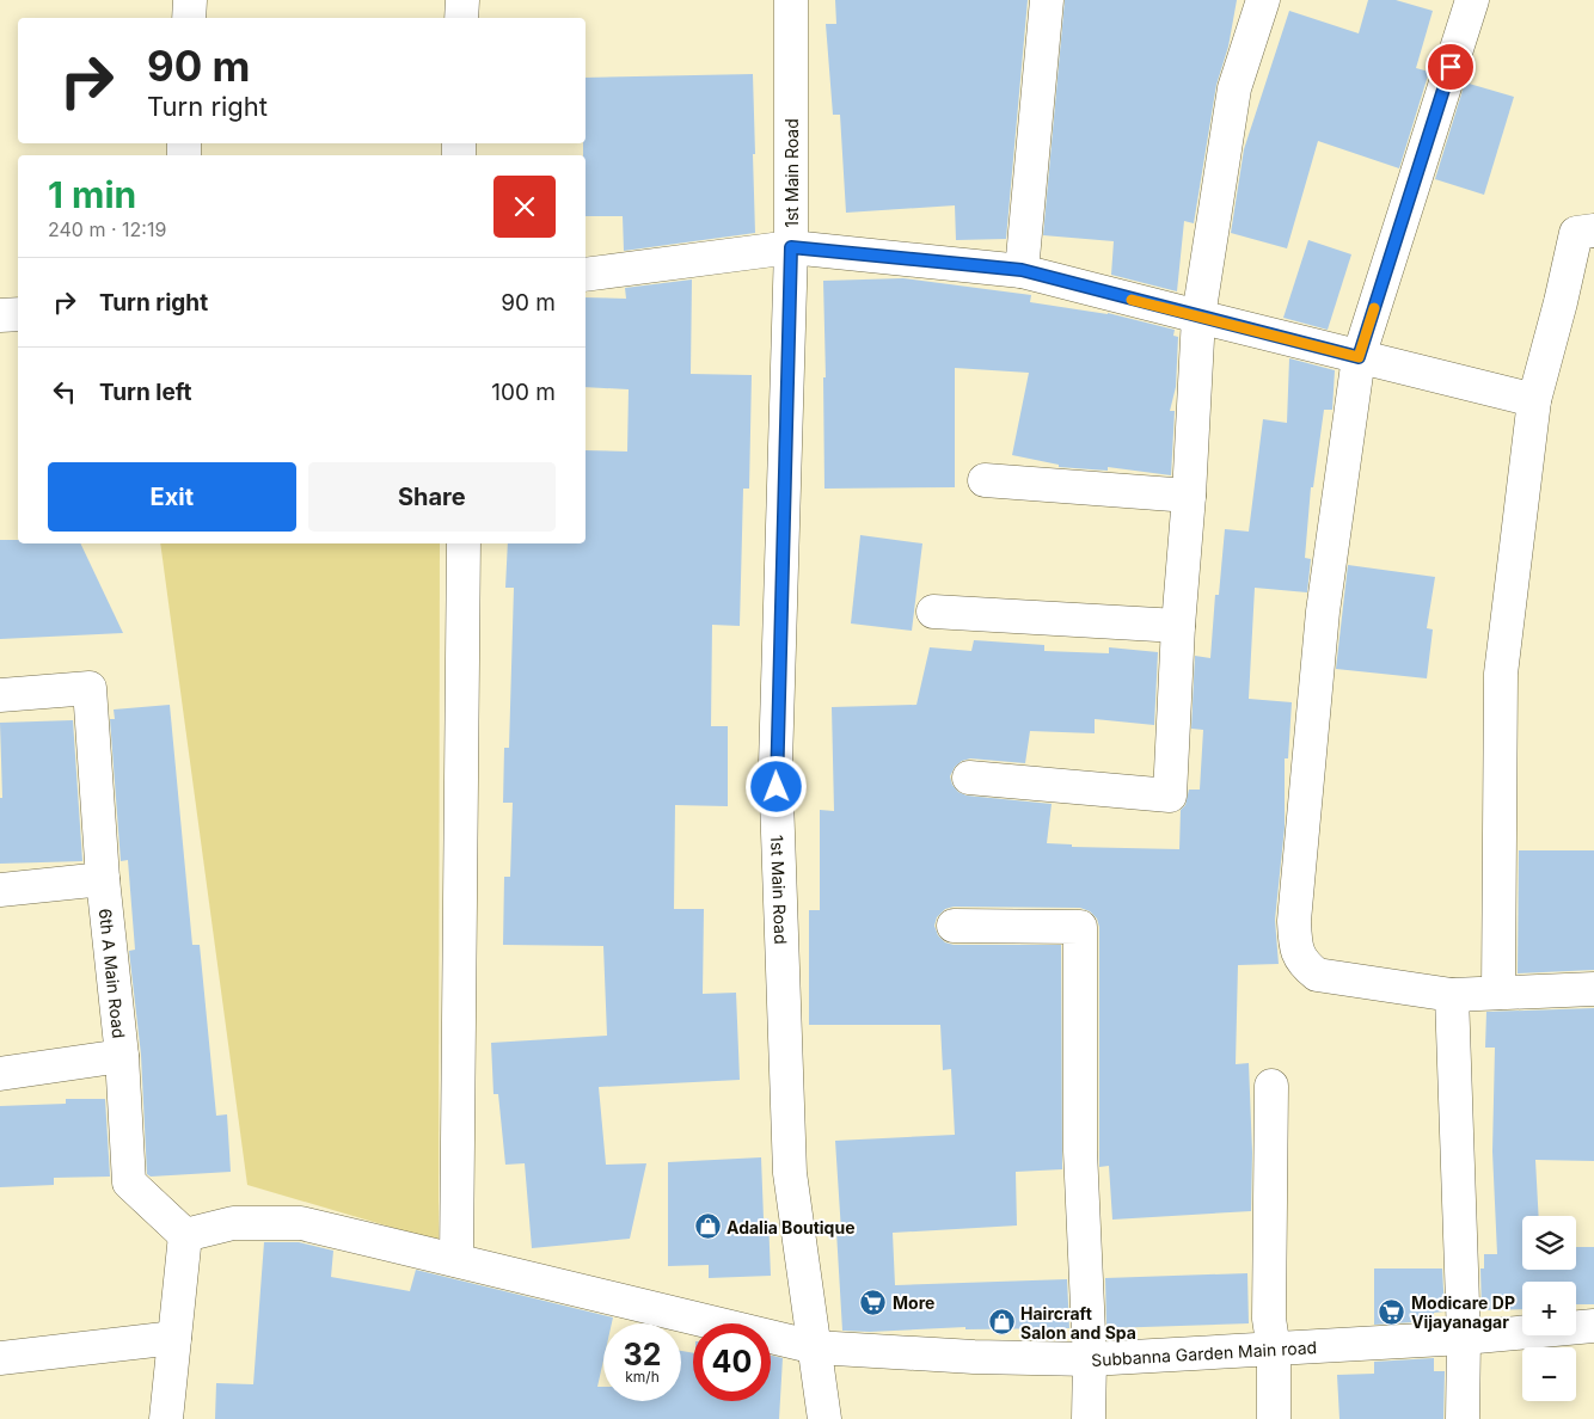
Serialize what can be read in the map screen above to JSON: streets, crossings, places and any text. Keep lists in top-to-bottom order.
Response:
{
  "streets": {
    "street": ["1st Main Road", "6th A Main Road", "Subbanna Garden Main road"]
  },
  "crossings": [
    ["1st Main Road", "Subbanna Garden Main road"],
    ["6th A Main Road", "Subbanna Garden Main road"]
  ],
  "places": {
    "shop": ["Adalia Boutique", "Haircraft Salon and Spa"],
    "supermarket": ["More", "Modicare DP Vijayanagar"]
  },
  "page": {
    "turn": ["90 m", "Turn right"],
    "heading": ["1 min", "240 m · 12:19"],
    "list": [
      {
        "name": "Turn right",
        "value": "90 m"
      },
      {
        "name": "Turn left",
        "value": "100 m"
      }
    ],
    "buttons": ["Exit", "Share"],
    "map_buttons": ["+", "−"],
    "speed": "32 km/h",
    "limit": "40"
  }
}
